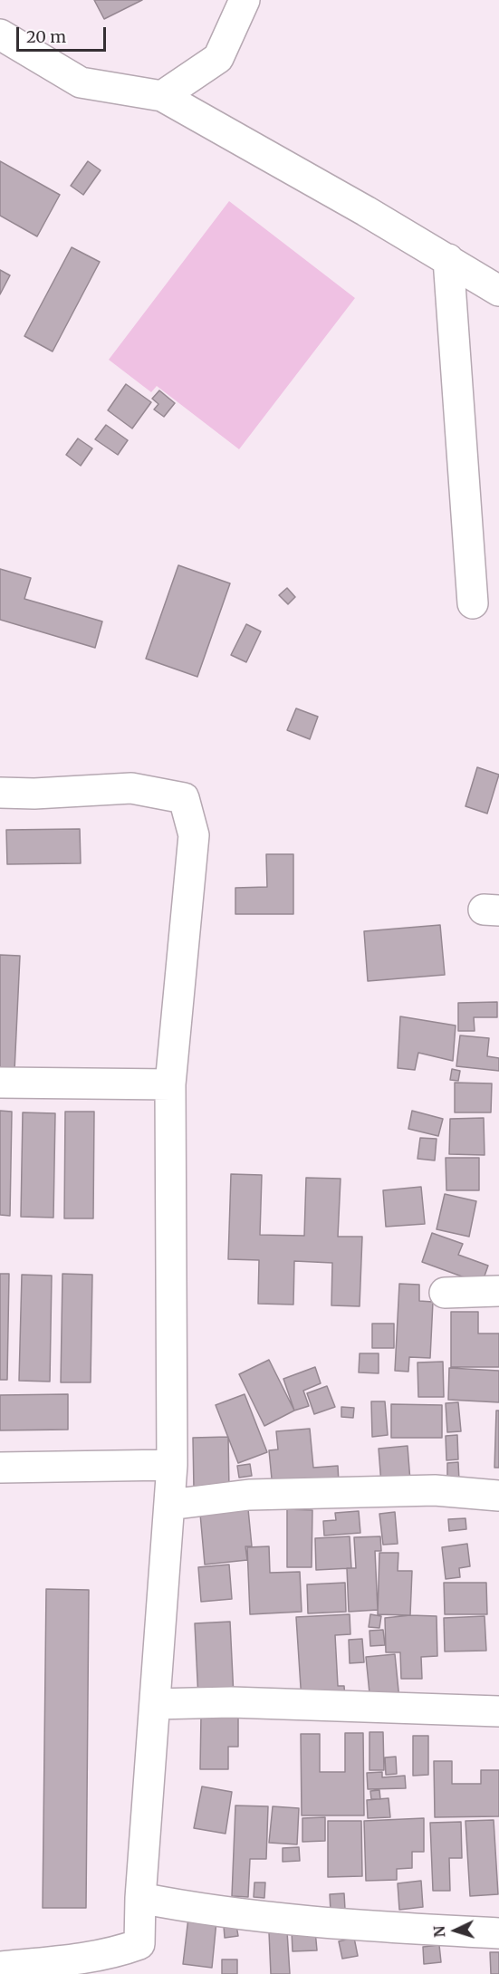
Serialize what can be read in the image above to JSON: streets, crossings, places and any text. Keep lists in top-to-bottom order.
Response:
{
  "scale_bar": "20 m",
  "north": "left"
}
